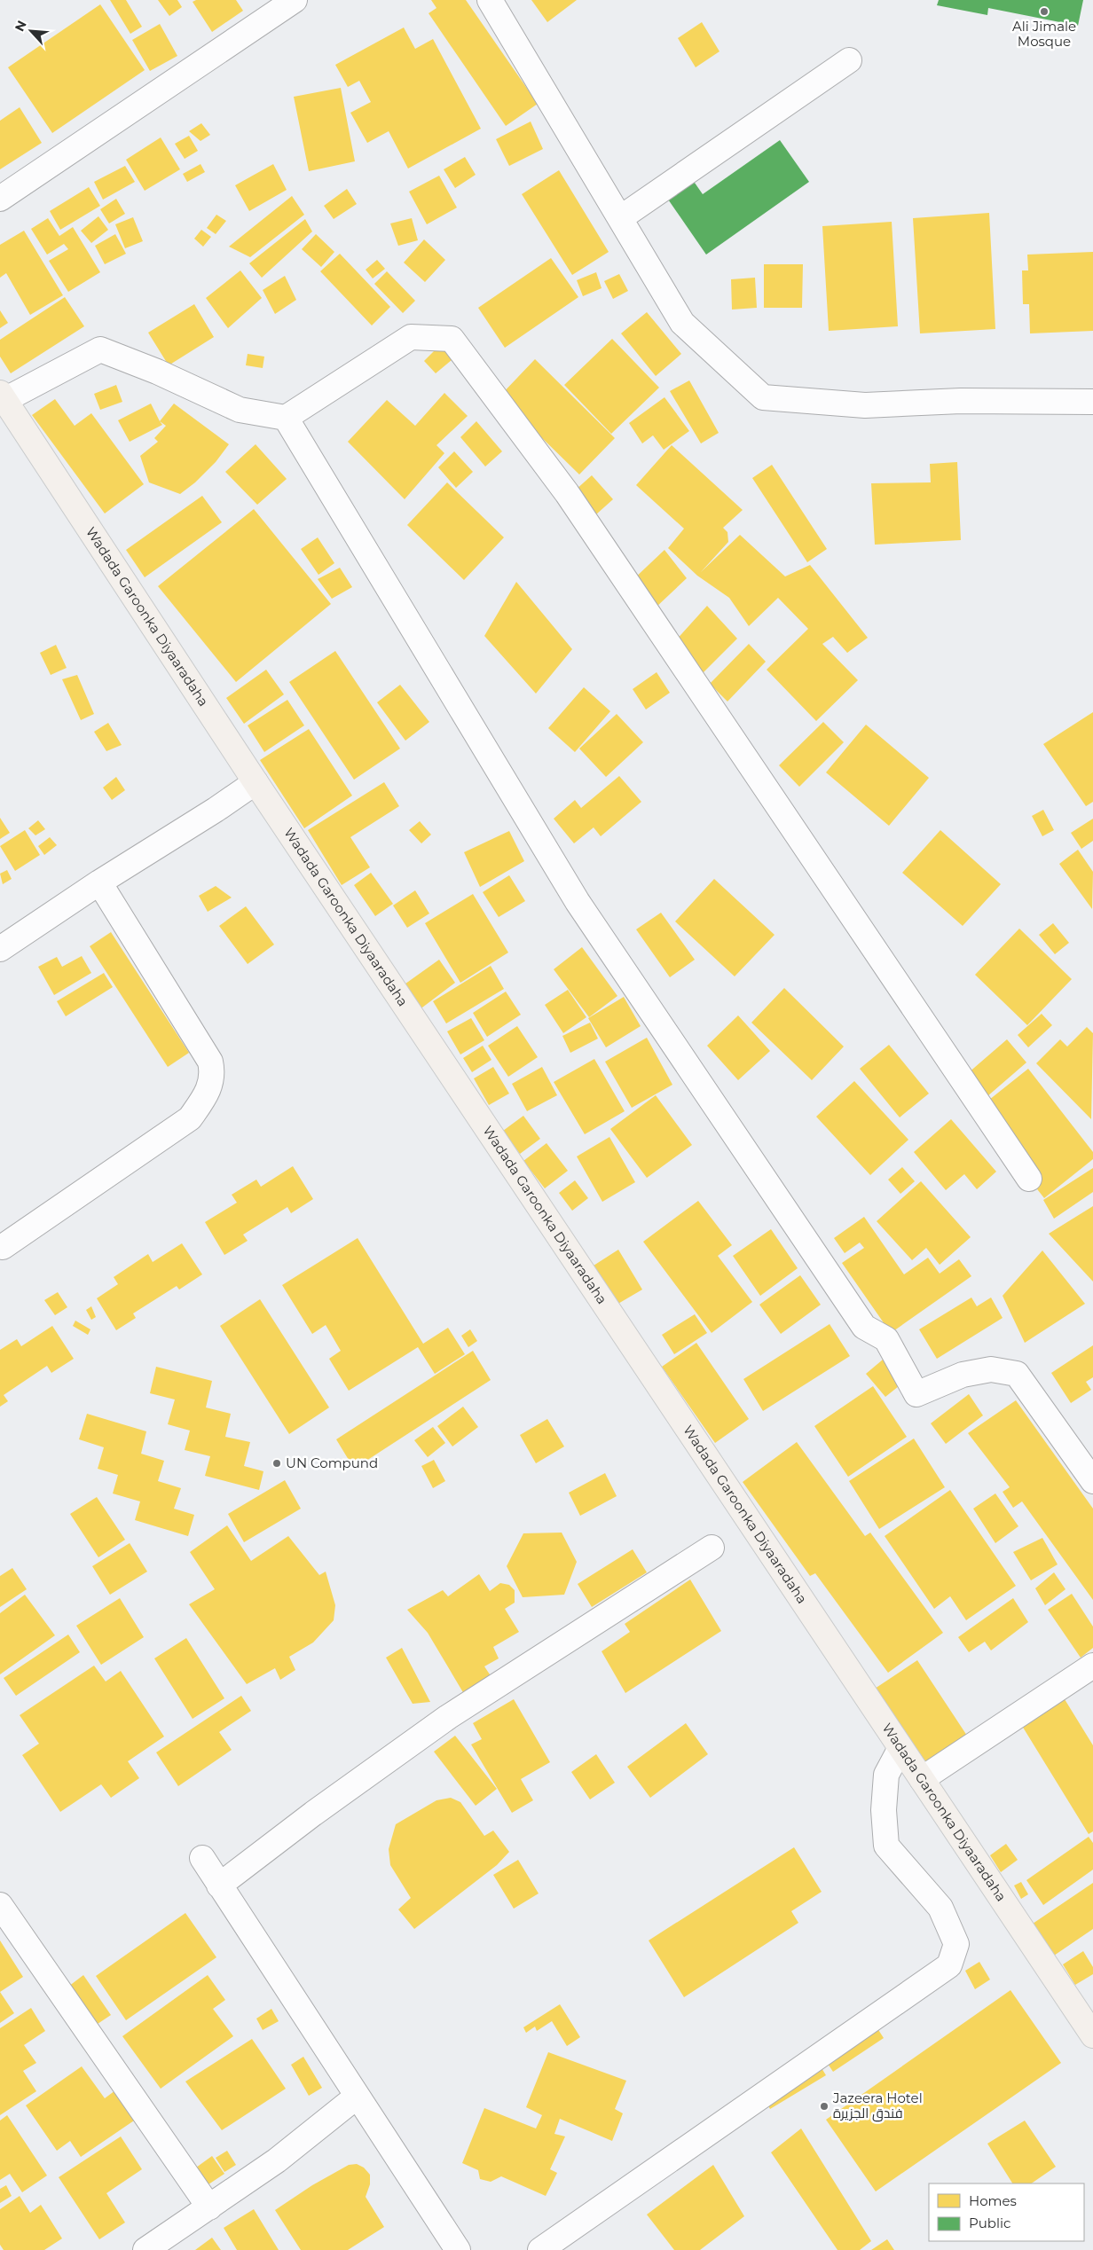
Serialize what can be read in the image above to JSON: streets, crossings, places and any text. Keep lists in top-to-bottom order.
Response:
{
  "streets": {
    "main road": ["Wadada Garoonka Diyaaradaha"]
  },
  "places": ["Ali Jimale Mosque", "UN Compund", "Jazeera Hotel فندق الجزيرة"],
  "legend": ["Homes", "Public"],
  "north": "top left"
}
